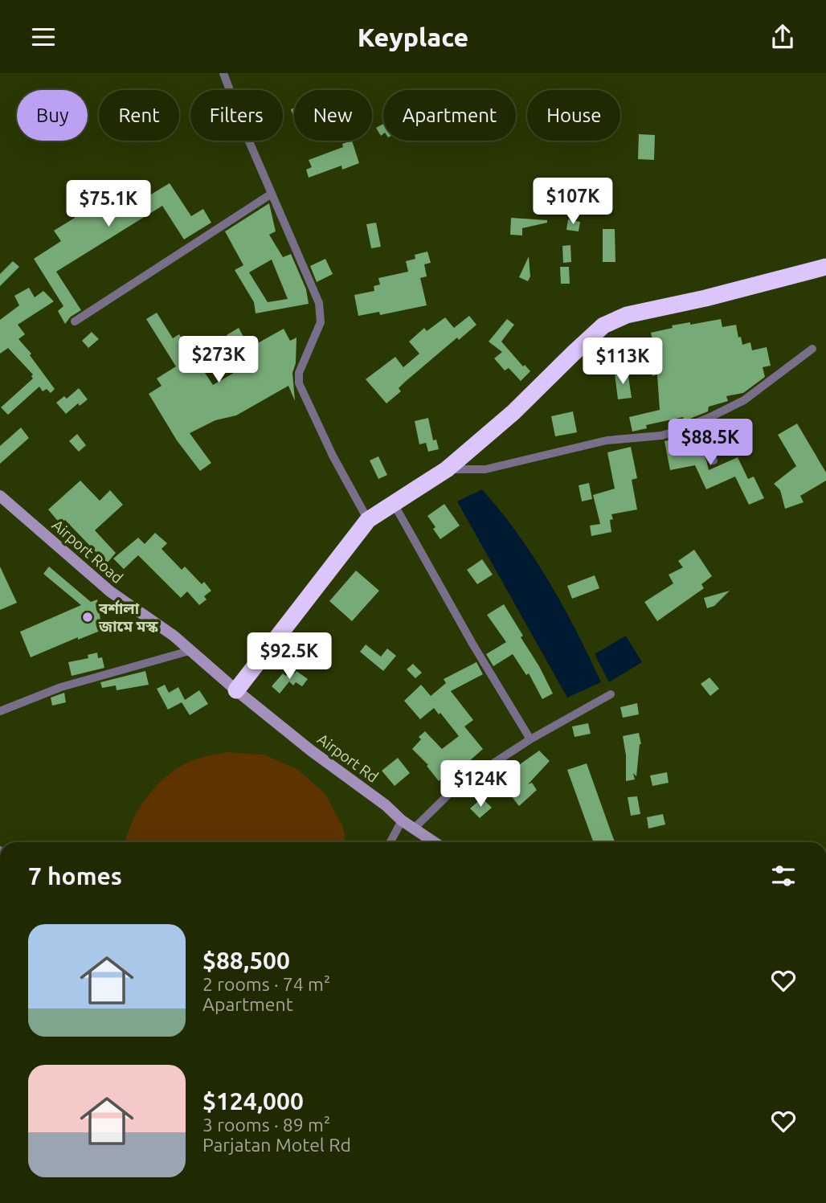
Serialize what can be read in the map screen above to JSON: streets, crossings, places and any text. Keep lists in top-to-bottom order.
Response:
{
  "streets": {
    "main road": ["Airport Road", "Airport Rd"]
  },
  "crossings": [
    ["Airport Road", "Airport Rd"]
  ],
  "places": ["বর্শালা জামে মস্ক"],
  "page": {
    "header": "Keyplace",
    "chip": [
      "Buy",
      "Rent",
      "Filters",
      "New",
      "Apartment",
      "House"
    ],
    "price": [
      "$107K",
      "$75.1K",
      "$273K",
      "$113K",
      "$88.5K",
      "$92.5K",
      "$124K"
    ],
    "heading": "7 homes",
    "list": [
      {
        "name": "$88,500",
        "note": "2 rooms · 74 m² · Apartment"
      },
      {
        "name": "$124,000",
        "note": "3 rooms · 89 m² · Parjatan Motel Rd"
      }
    ]
  }
}
